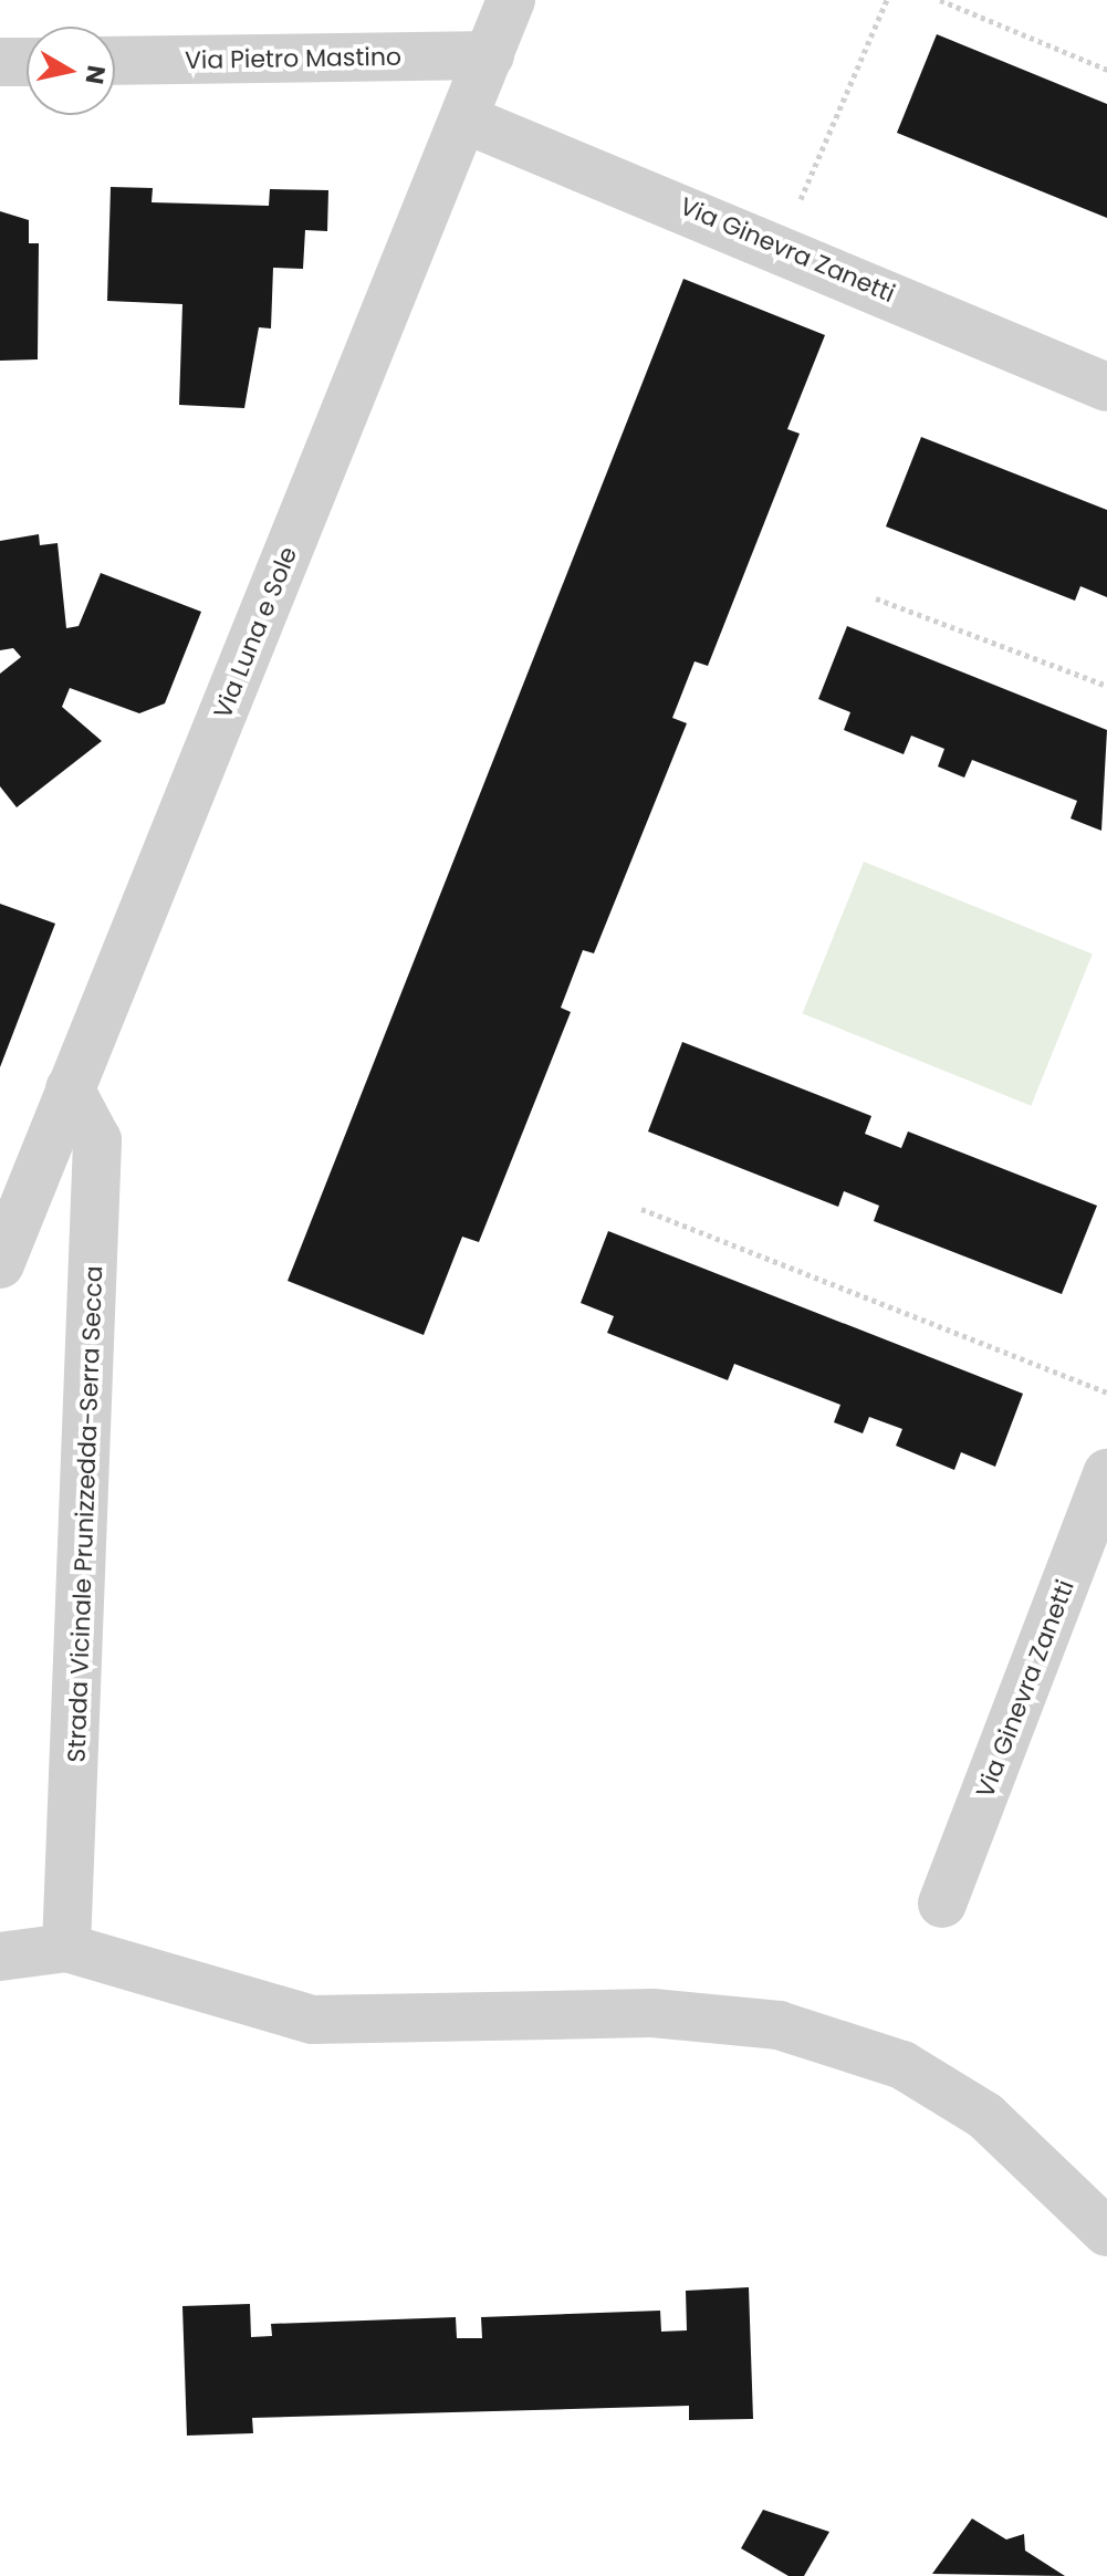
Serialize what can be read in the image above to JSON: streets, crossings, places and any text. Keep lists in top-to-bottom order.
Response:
{
  "streets": {
    "street": [
      "Via Pietro Mastino",
      "Via Ginevra Zanetti",
      "Via Luna e Sole",
      "Strada Vicinale Prunizzedda-Serra Secca"
    ]
  },
  "crossings": [
    ["Via Pietro Mastino", "Via Luna e Sole"],
    ["Via Ginevra Zanetti", "Via Luna e Sole"],
    ["Via Luna e Sole", "Strada Vicinale Prunizzedda-Serra Secca"]
  ],
  "north": "right"
}
